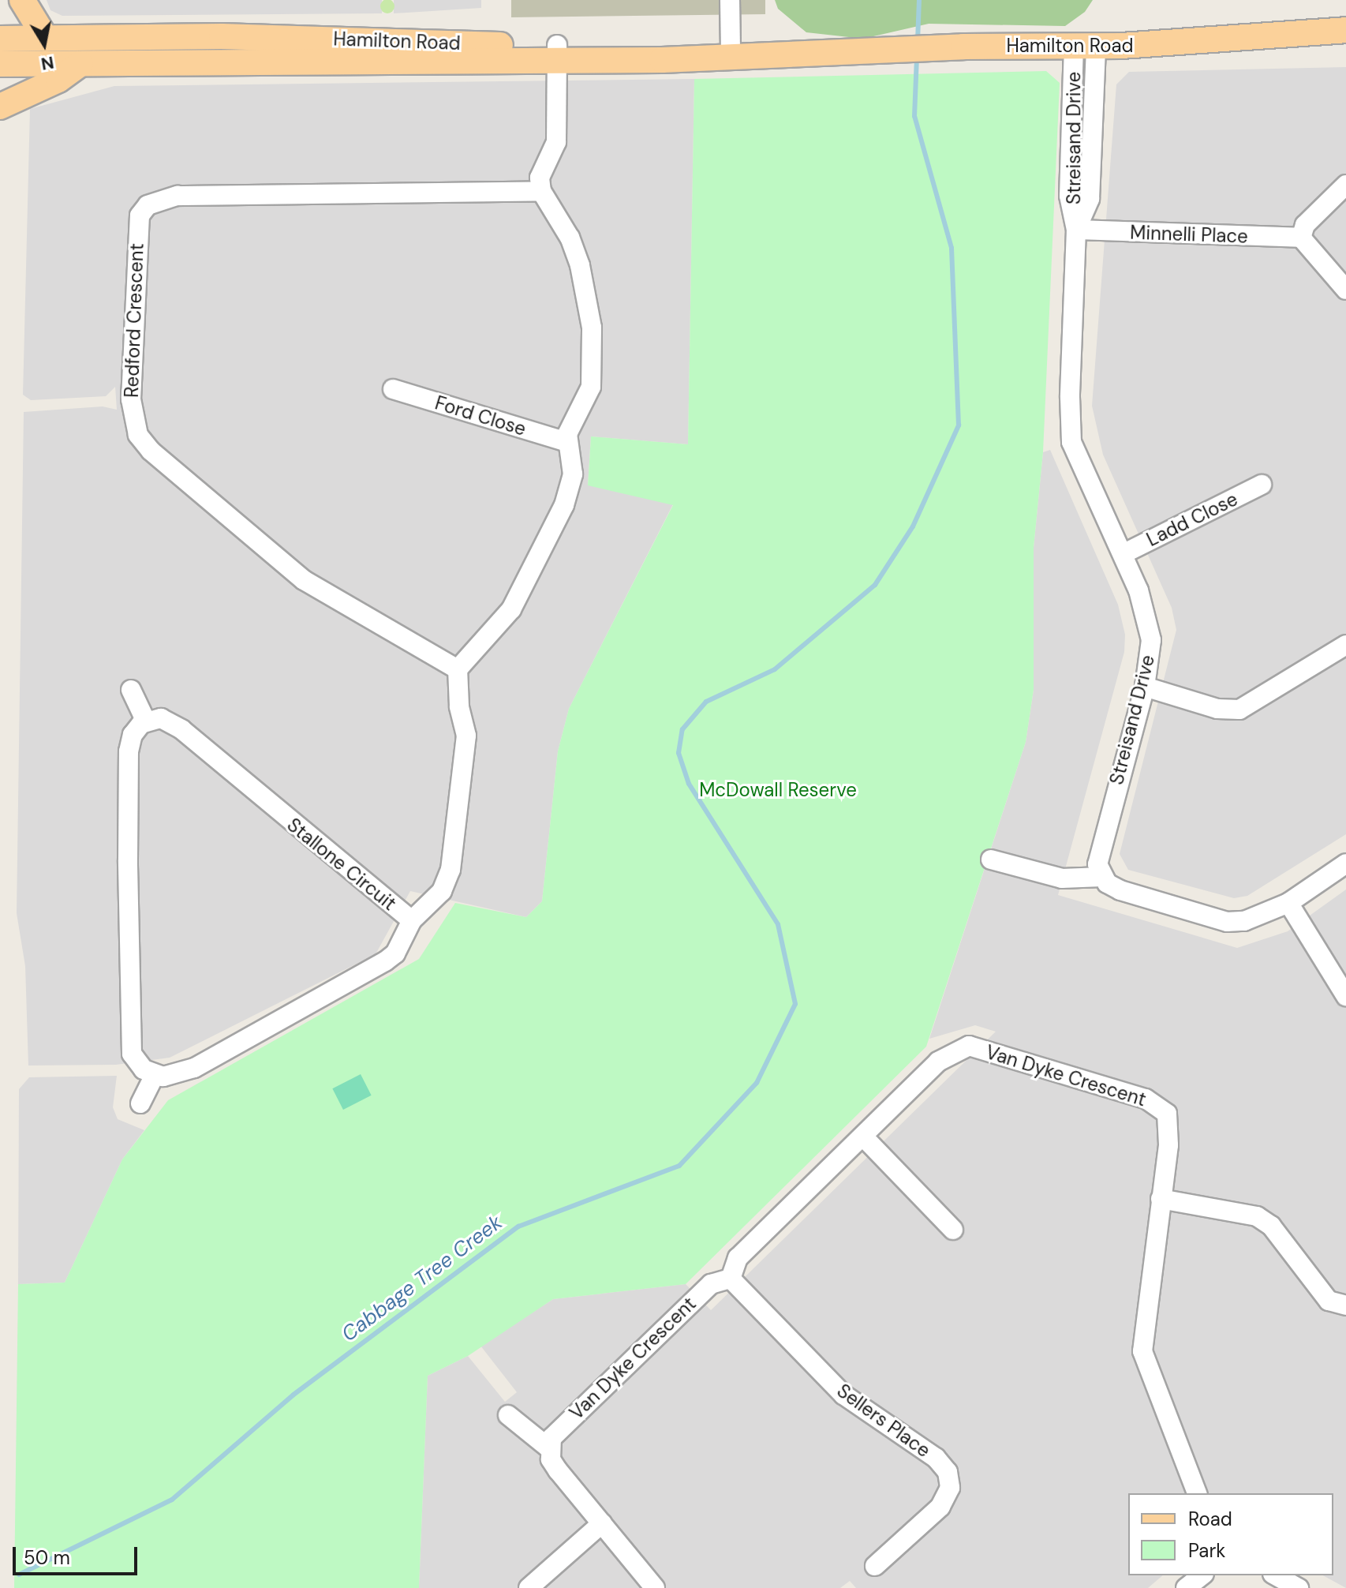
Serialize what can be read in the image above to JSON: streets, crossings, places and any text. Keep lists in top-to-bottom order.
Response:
{
  "streets": {
    "main road": ["Hamilton Road"],
    "street": [
      "Streisand Drive",
      "Minnelli Place",
      "Redford Crescent",
      "Ford Close",
      "Ladd Close",
      "Stallone Circuit",
      "Van Dyke Crescent",
      "Sellers Place"
    ]
  },
  "crossings": [
    ["Hamilton Road", "Streisand Drive"],
    ["Streisand Drive", "Minnelli Place"],
    ["Streisand Drive", "Ladd Close"],
    ["Van Dyke Crescent", "Sellers Place"]
  ],
  "water": ["Cabbage Tree Creek"],
  "parks": ["McDowall Reserve"],
  "legend": ["Road", "Park"],
  "scale_bar": "50 m",
  "north": "bottom"
}
